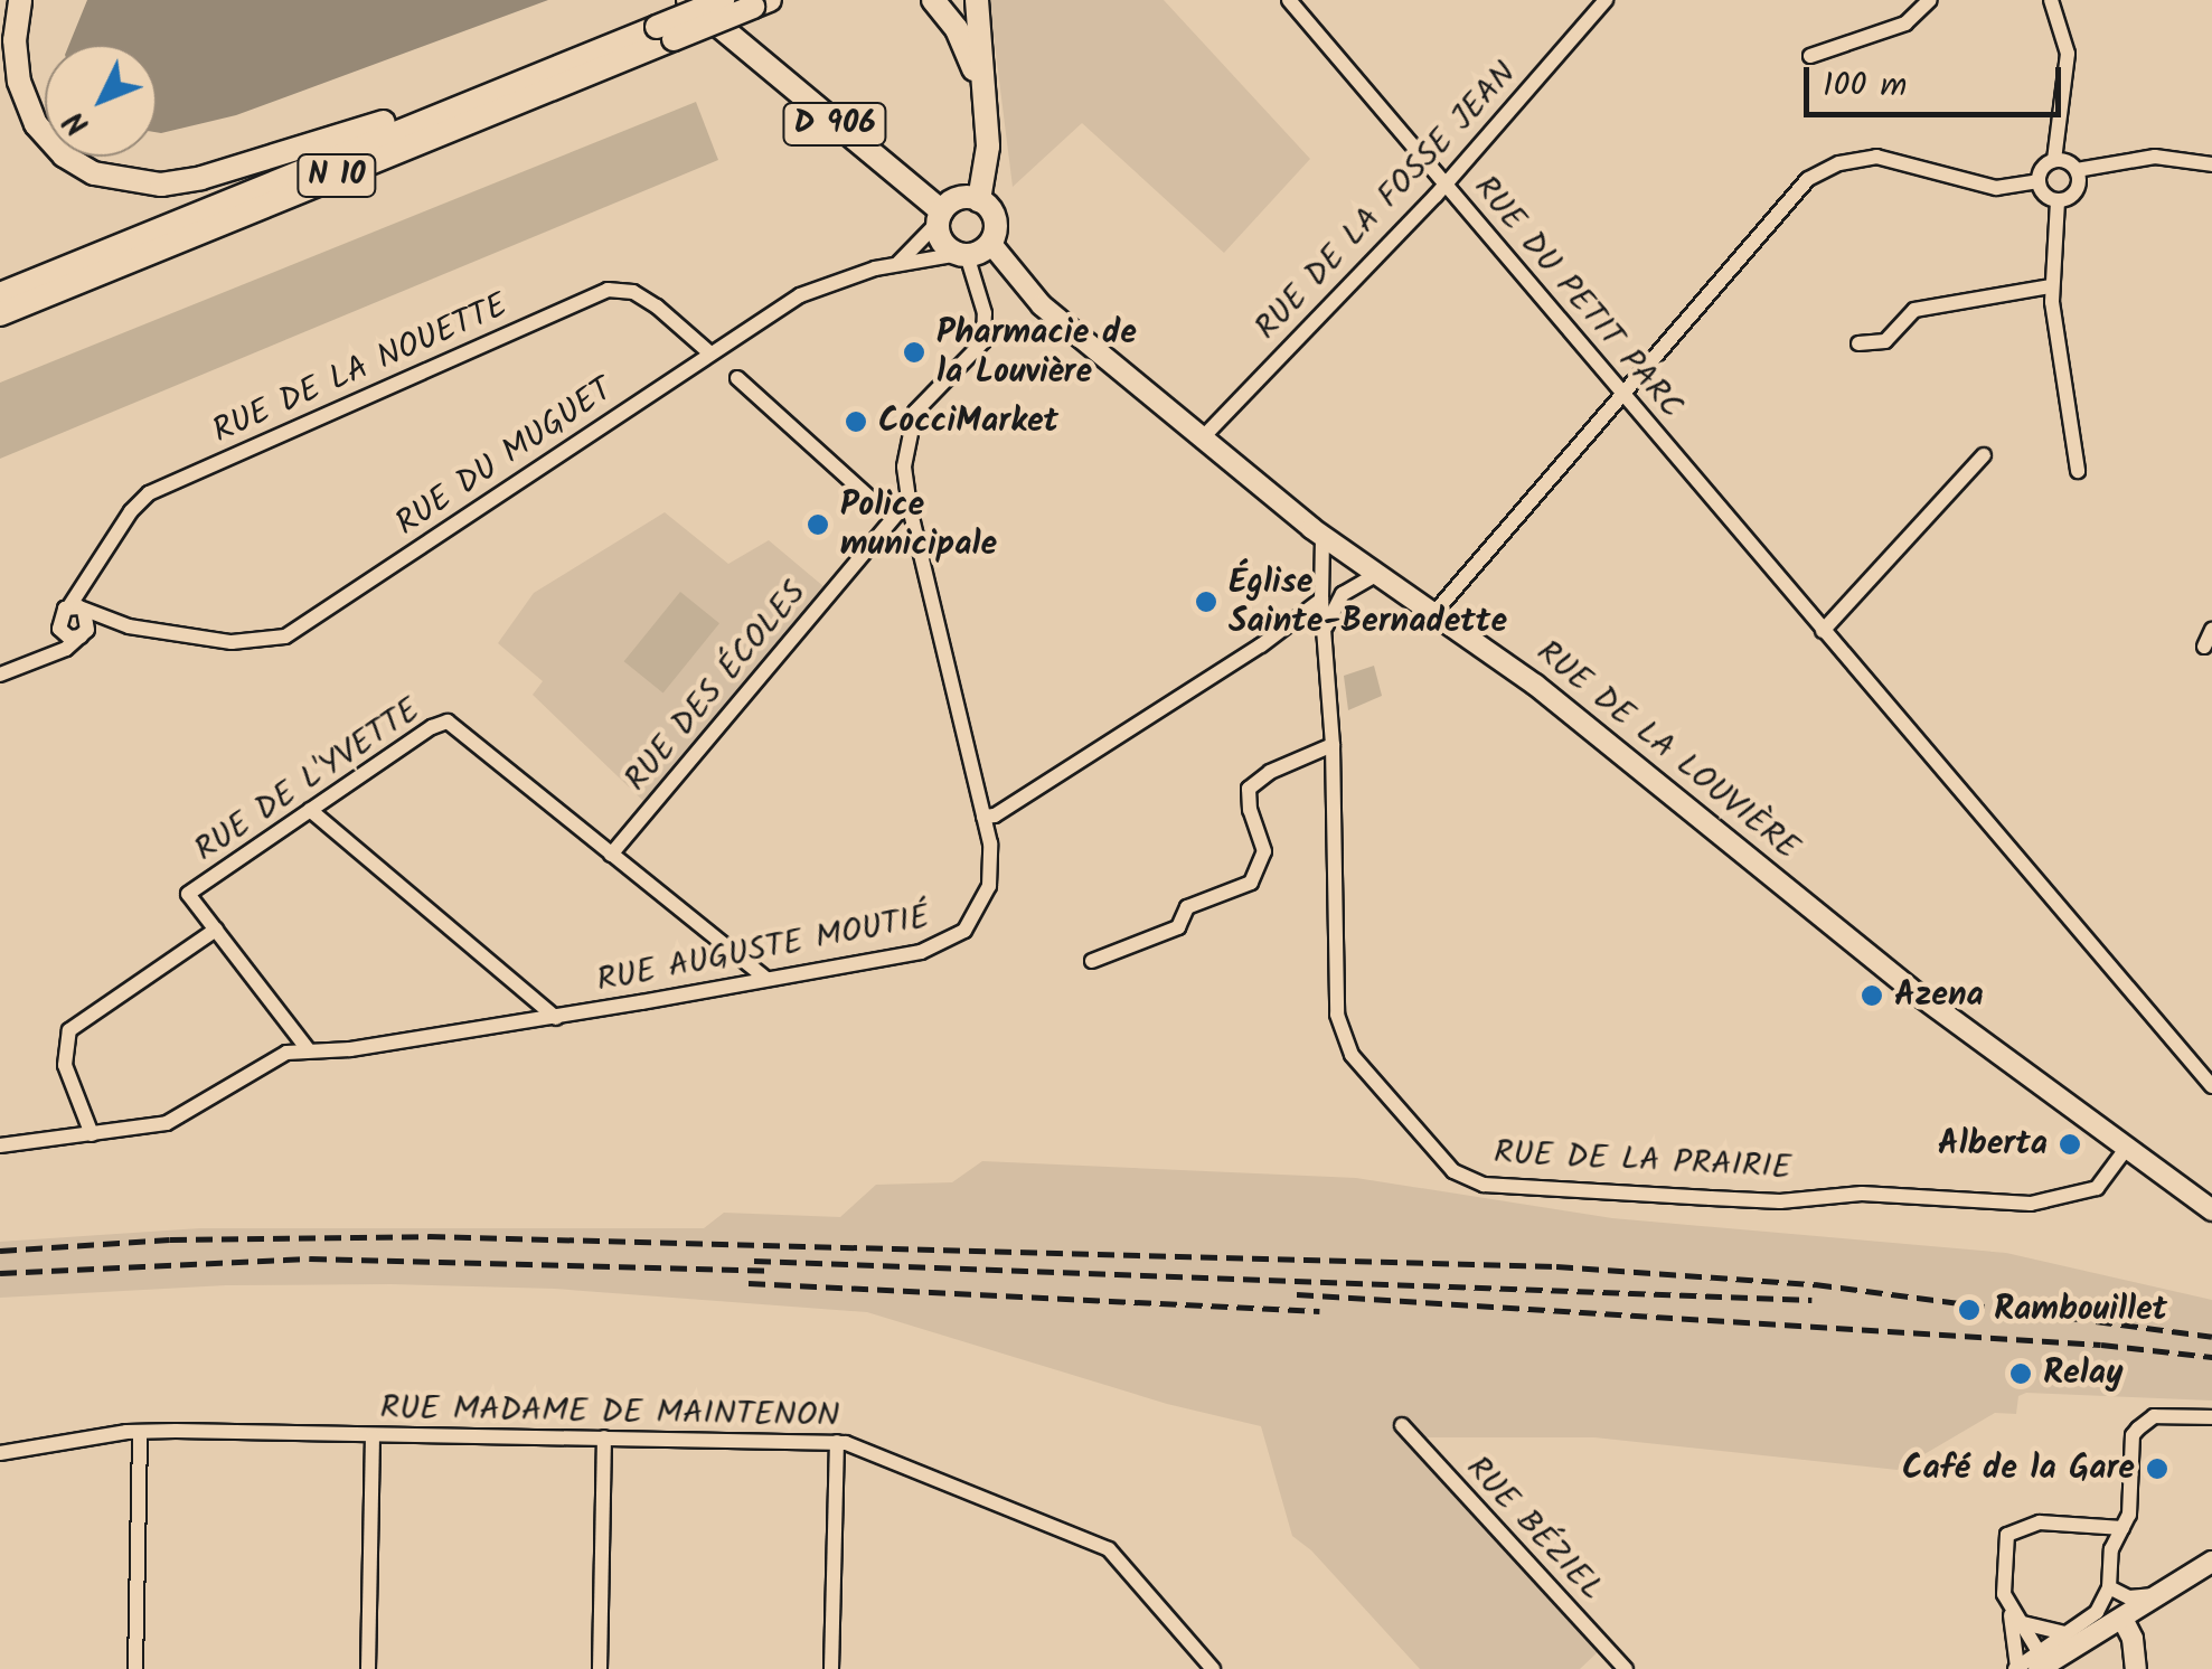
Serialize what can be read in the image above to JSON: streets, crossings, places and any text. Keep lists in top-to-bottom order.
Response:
{
  "streets": {
    "main road": ["D 906", "N 10", "RUE DE LA LOUVIÈRE"],
    "street": [
      "RUE DE LA FOSSE JEAN",
      "RUE DU PETIT PARC",
      "RUE DE LA NOUETTE",
      "RUE DU MUGUET",
      "RUE DES ÉCOLES",
      "RUE DE L'YVETTE",
      "RUE AUGUSTE MOUTIÉ",
      "RUE DE LA PRAIRIE",
      "RUE MADAME DE MAINTENON",
      "RUE BÉZIEL"
    ]
  },
  "crossings": [
    ["D 906", "RUE DU MUGUET"],
    ["D 906", "RUE DE LA LOUVIÈRE"],
    ["D 906", "RUE AUGUSTE MOUTIÉ"],
    ["RUE DE LA FOSSE JEAN", "RUE DU PETIT PARC"],
    ["RUE DE LA FOSSE JEAN", "RUE DE LA LOUVIÈRE"],
    ["RUE DE LA NOUETTE", "RUE DU MUGUET"],
    ["RUE DU MUGUET", "RUE DE LA LOUVIÈRE"],
    ["RUE DU MUGUET", "RUE AUGUSTE MOUTIÉ"],
    ["RUE DES ÉCOLES", "RUE DE L'YVETTE"],
    ["RUE DES ÉCOLES", "RUE AUGUSTE MOUTIÉ"],
    ["RUE DE LA LOUVIÈRE", "RUE AUGUSTE MOUTIÉ"],
    ["RUE DE LA LOUVIÈRE", "RUE DE LA PRAIRIE"],
    ["RUE DE L'YVETTE", "RUE AUGUSTE MOUTIÉ"]
  ],
  "places": [
    "Pharmacie de la Louvière",
    "CocciMarket",
    "Police municipale",
    "Église Sainte-Bernadette",
    "Azena",
    "Alberta",
    "Rambouillet",
    "Relay",
    "Café de la Gare"
  ],
  "scale_bar": "100 m",
  "north": "bottom left"
}
